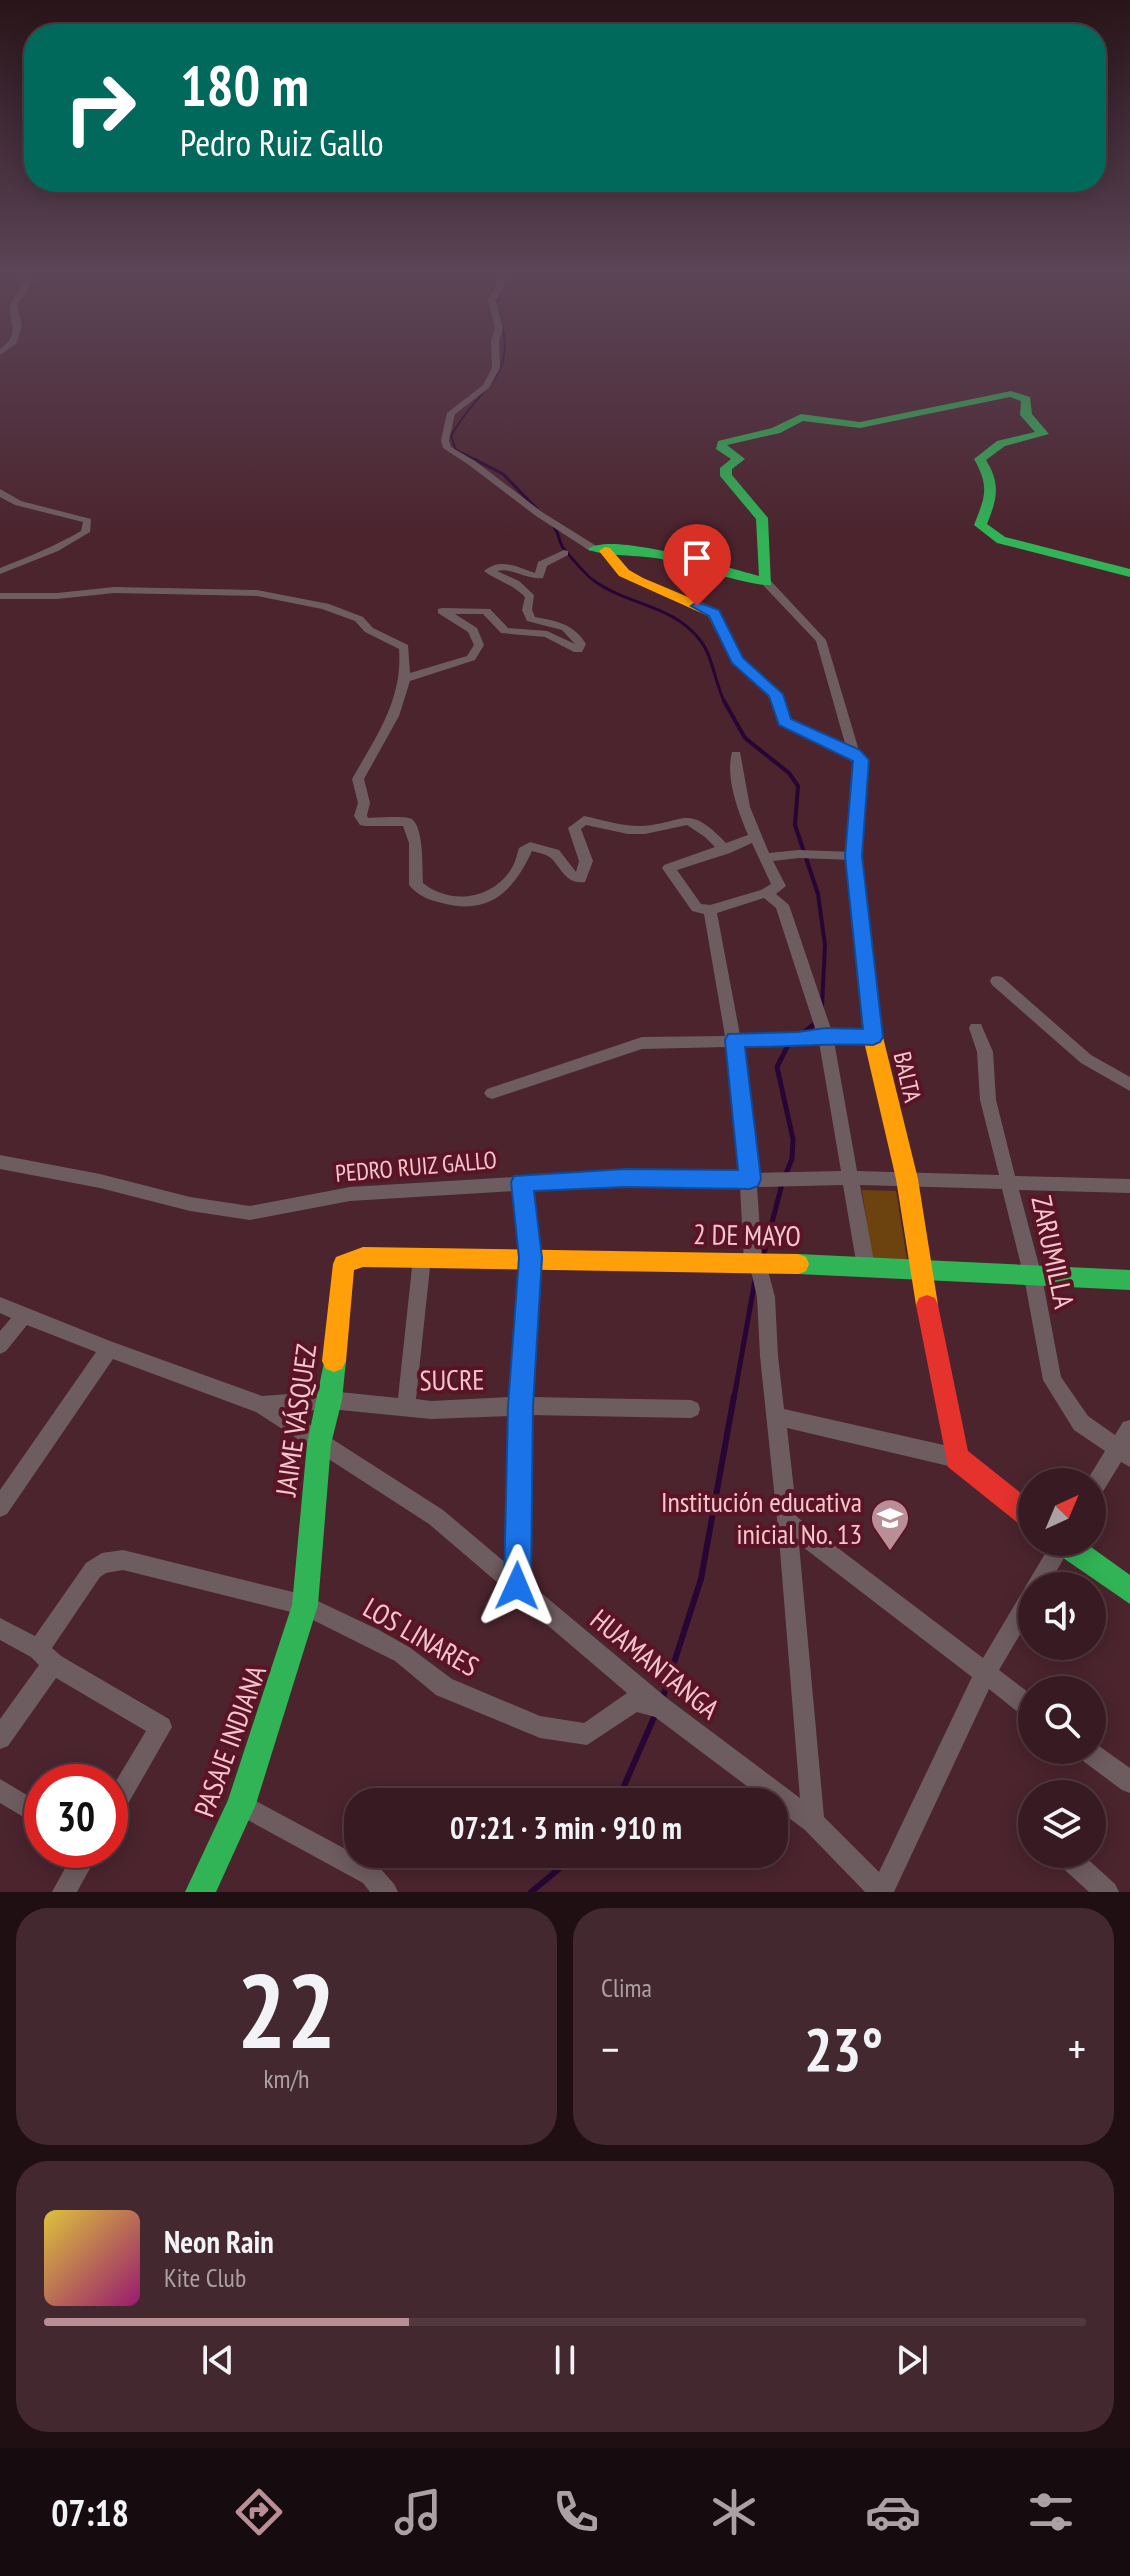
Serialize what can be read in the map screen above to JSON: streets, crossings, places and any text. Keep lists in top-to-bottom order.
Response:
{
  "streets": {
    "street": [
      "BALTA",
      "PEDRO RUIZ GALLO",
      "2 DE MAYO",
      "ZARUMILLA",
      "SUCRE",
      "JAIME VÁSQUEZ",
      "LOS LINARES",
      "HUAMANTANGA",
      "PASAJE INDIANA"
    ]
  },
  "crossings": [
    ["BALTA", "PEDRO RUIZ GALLO"],
    ["BALTA", "2 DE MAYO"],
    ["PEDRO RUIZ GALLO", "ZARUMILLA"],
    ["2 DE MAYO", "ZARUMILLA"],
    ["2 DE MAYO", "JAIME VÁSQUEZ"],
    ["SUCRE", "JAIME VÁSQUEZ"],
    ["SUCRE", "HUAMANTANGA"],
    ["JAIME VÁSQUEZ", "LOS LINARES"],
    ["JAIME VÁSQUEZ", "HUAMANTANGA"],
    ["JAIME VÁSQUEZ", "PASAJE INDIANA"],
    ["LOS LINARES", "HUAMANTANGA"],
    ["LOS LINARES", "PASAJE INDIANA"]
  ],
  "places": {
    "school or university": ["Institución educativa inicial No. 13"]
  },
  "north": "top right",
  "page": {
    "turn": ["180 m", "Pedro Ruiz Gallo"],
    "limit": "30",
    "trip": "07:21 · 3 min · 910 m",
    "tile": [
      ["22", "km/h"],
      "Clima"
    ],
    "heat": ["−", "23°", "+"],
    "song": ["Neon Rain", "Kite Club"],
    "tabs": "07:18"
  }
}
